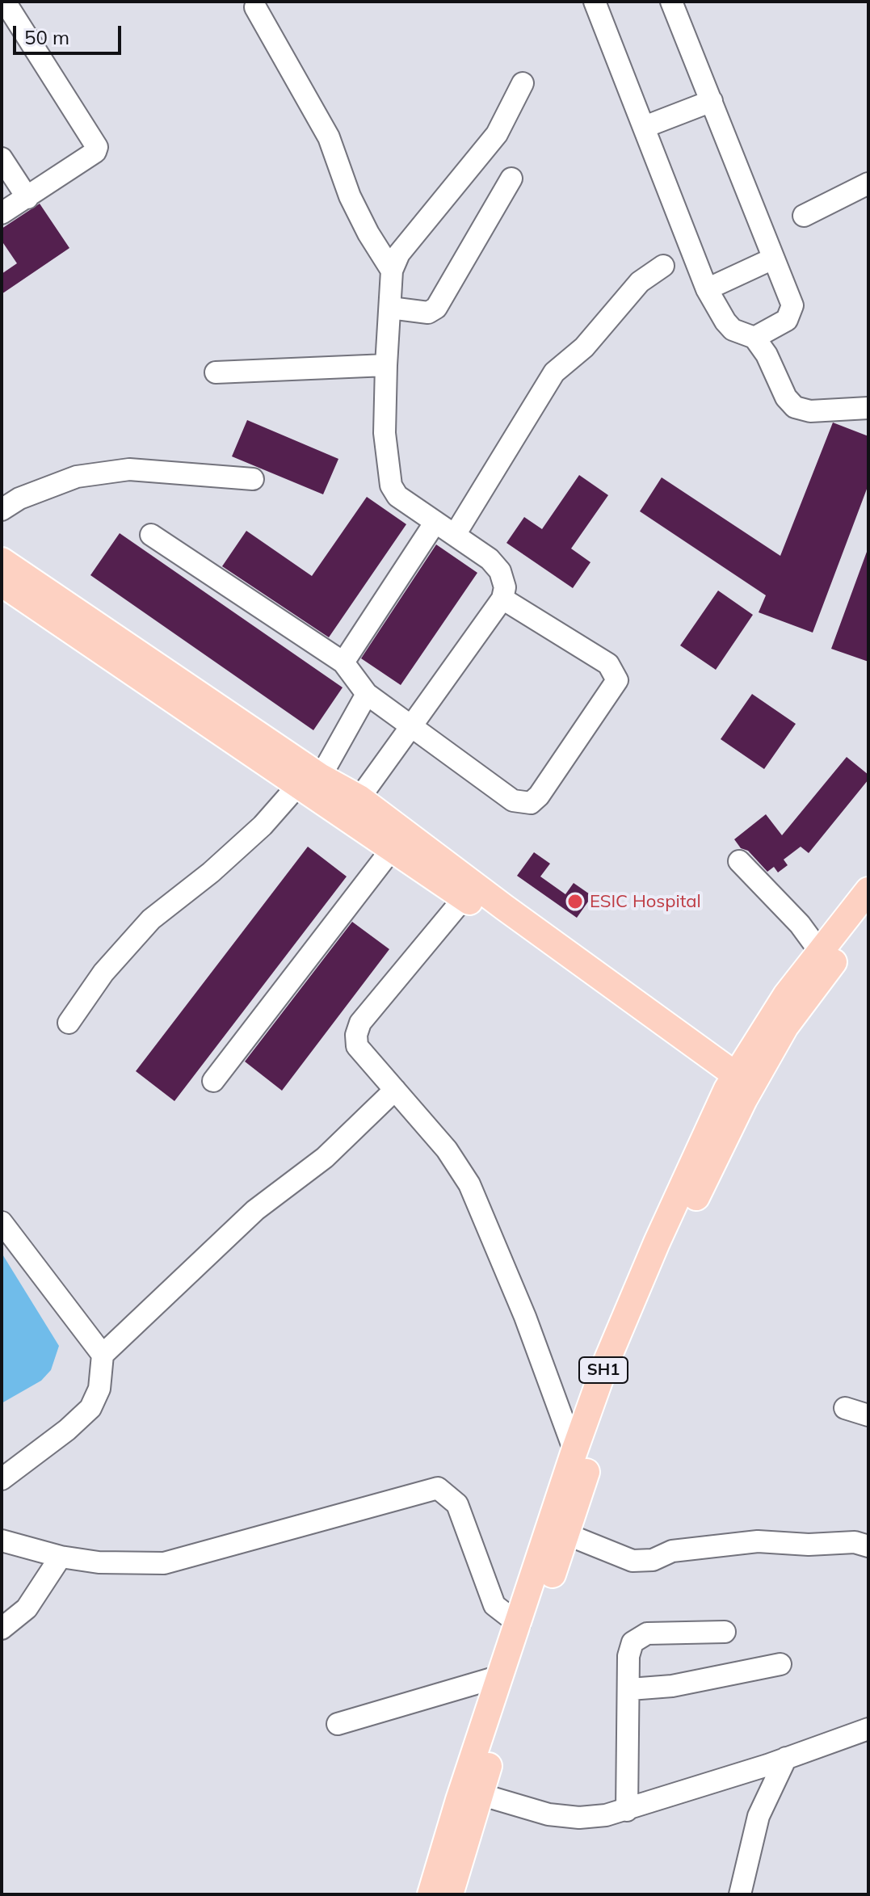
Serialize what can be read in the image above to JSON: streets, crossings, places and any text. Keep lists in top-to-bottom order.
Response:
{
  "streets": {
    "main road": ["SH1"]
  },
  "places": ["ESIC Hospital"],
  "scale_bar": "50 m"
}
